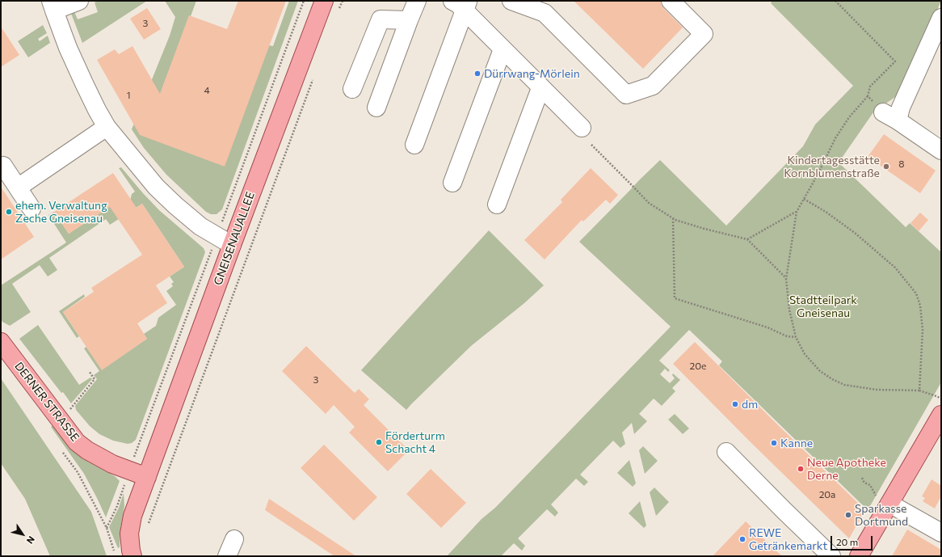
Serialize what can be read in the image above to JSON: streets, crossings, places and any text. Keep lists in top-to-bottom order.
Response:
{
  "streets": {
    "main road": ["GNEISENAUALLEE", "DERNER STRASSE"]
  },
  "crossings": [
    ["GNEISENAUALLEE", "DERNER STRASSE"]
  ],
  "parks": ["Stadtteilpark Gneisenau"],
  "places": [
    "Dürrwang-Mörlein",
    "Kindertagesstätte Kornblumenstraße",
    "ehem. Verwaltung Zeche Gneisenau",
    "dm",
    "Förderturm Schacht 4",
    "Kanne",
    "Neue Apotheke Derne",
    "Sparkasse Dortmund",
    "REWE Getränkemarkt"
  ],
  "house_numbers": [
    "3",
    "4",
    "1",
    "8",
    "20e",
    "3",
    "20a"
  ],
  "scale_bar": "20 m",
  "north": "bottom right"
}
